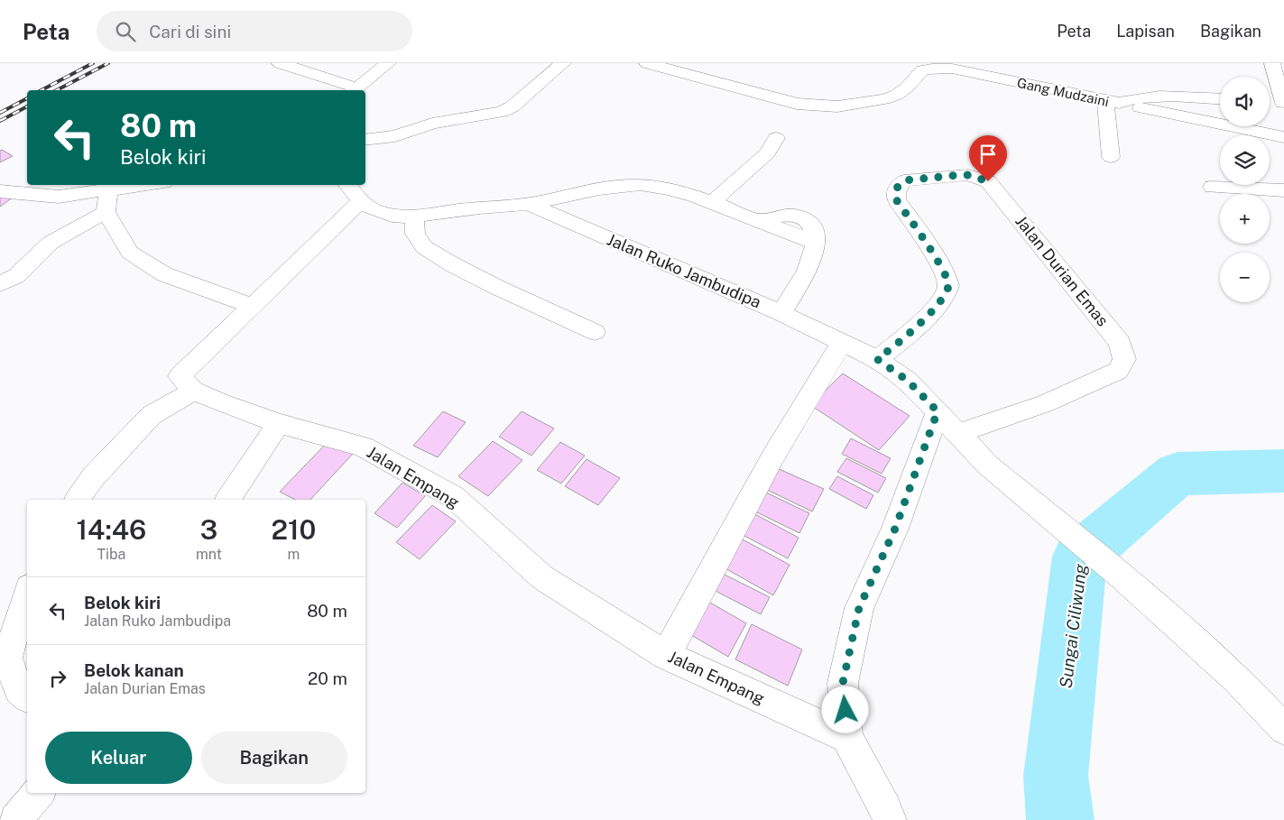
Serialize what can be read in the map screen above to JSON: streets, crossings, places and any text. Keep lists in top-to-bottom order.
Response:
{
  "streets": {
    "street": [
      "Gang Mudzaini",
      "Jalan Ruko Jambudipa",
      "Jalan Durian Emas",
      "Jalan Empang"
    ]
  },
  "crossings": [
    ["Jalan Ruko Jambudipa", "Jalan Durian Emas"],
    ["Jalan Ruko Jambudipa", "Jalan Empang"]
  ],
  "water": ["Sungai Ciliwung"],
  "page": {
    "header": "Peta",
    "search": "Cari di sini",
    "nav": ["Peta", "Lapisan", "Bagikan"],
    "map_buttons": ["+", "−"],
    "turn": ["80 m", "Belok kiri"],
    "eta": [
      "14:46",
      "Tiba",
      "3",
      "mnt",
      "210",
      "m"
    ],
    "list": [
      {
        "name": "Belok kiri",
        "note": "Jalan Ruko Jambudipa",
        "value": "80 m"
      },
      {
        "name": "Belok kanan",
        "note": "Jalan Durian Emas",
        "value": "20 m"
      }
    ],
    "buttons": ["Keluar", "Bagikan"]
  }
}
